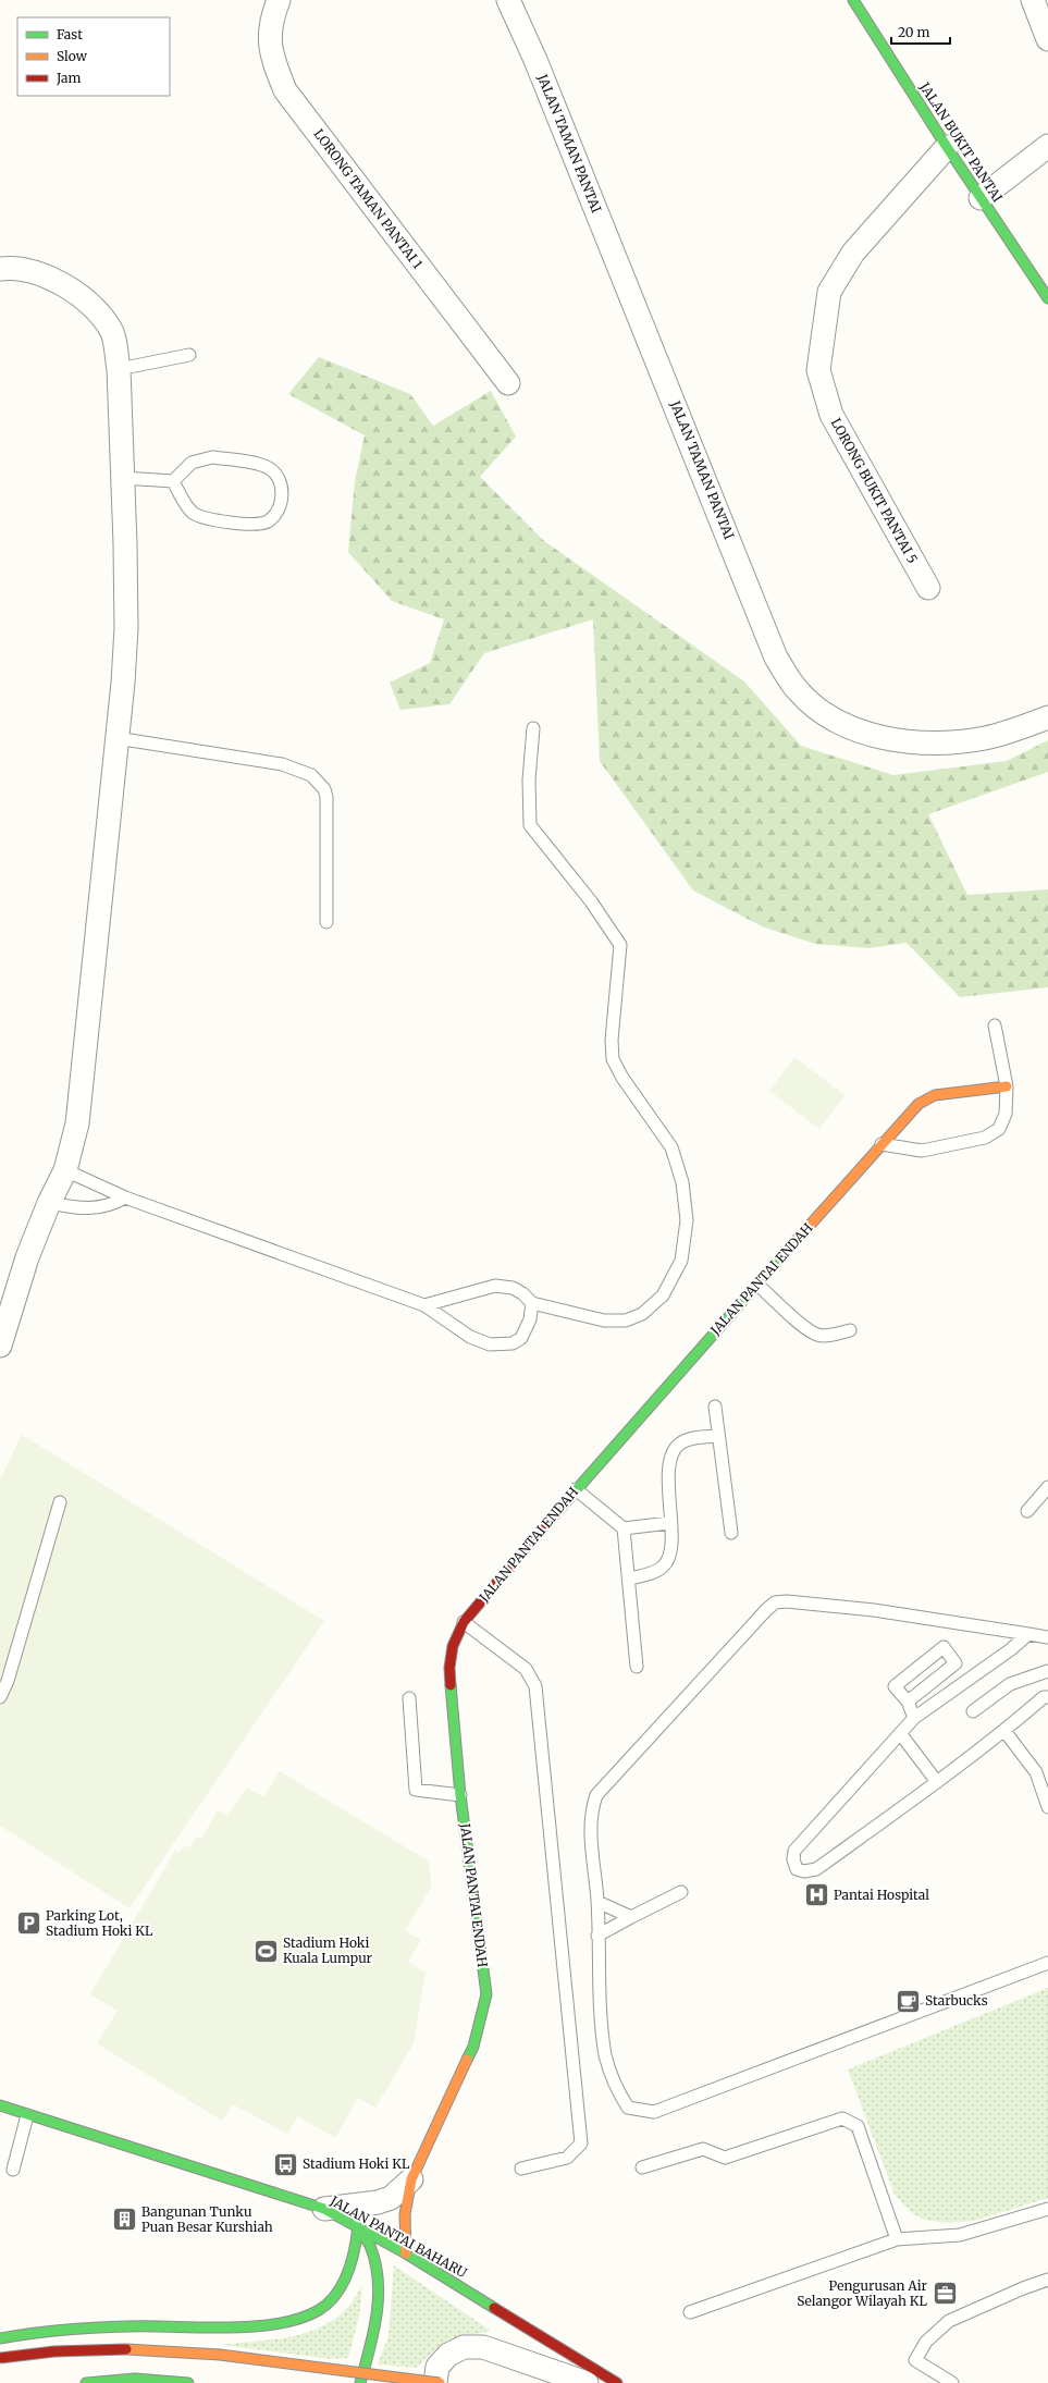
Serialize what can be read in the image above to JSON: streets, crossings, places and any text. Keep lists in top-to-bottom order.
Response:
{
  "streets": {
    "main road": ["JALAN BUKIT PANTAI", "JALAN PANTAI ENDAH", "JALAN PANTAI BAHARU"],
    "street": ["JALAN TAMAN PANTAI", "LORONG TAMAN PANTAI 1", "LORONG BUKIT PANTAI 5"]
  },
  "crossings": [
    ["JALAN BUKIT PANTAI", "LORONG BUKIT PANTAI 5"],
    ["JALAN PANTAI ENDAH", "JALAN PANTAI BAHARU"]
  ],
  "places": {
    "hospital": ["Pantai Hospital"],
    "parking": ["Parking Lot, Stadium Hoki KL"],
    "sports": ["Stadium Hoki Kuala Lumpur"],
    "cafe": ["Starbucks"],
    "bus stop": ["Stadium Hoki KL"],
    "building": ["Bangunan Tunku Puan Besar Kurshiah"],
    "office": ["Pengurusan Air Selangor Wilayah KL"]
  },
  "legend": ["Fast", "Slow", "Jam"],
  "scale_bar": "20 m"
}
